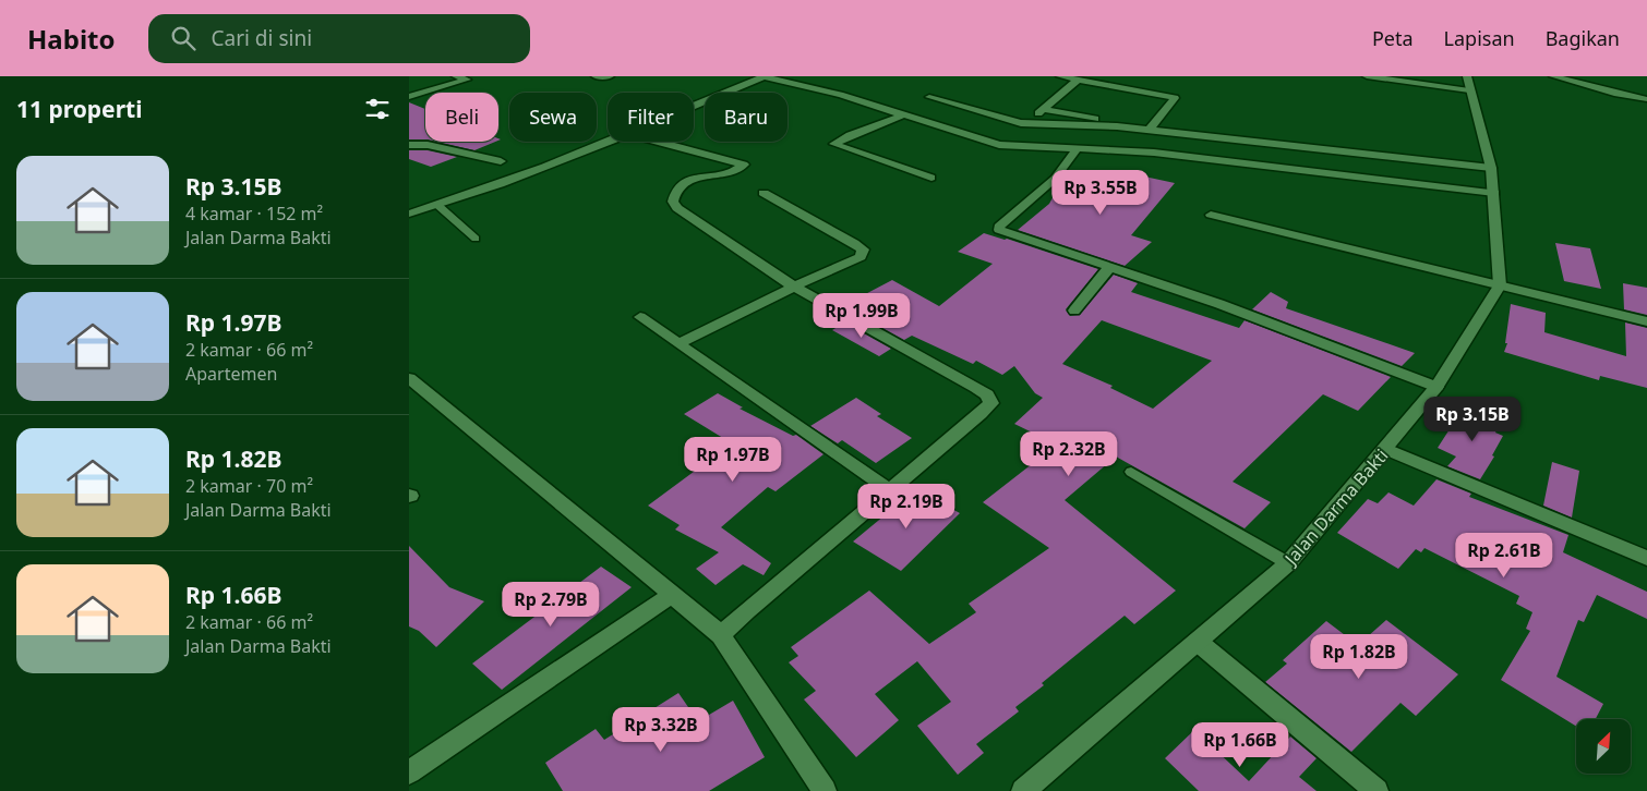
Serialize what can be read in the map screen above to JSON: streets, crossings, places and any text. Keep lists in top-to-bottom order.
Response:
{
  "streets": {
    "street": ["Jalan Darma Bakti"]
  },
  "north": "top right",
  "page": {
    "header": "Habito",
    "search": "Cari di sini",
    "nav": ["Peta", "Lapisan", "Bagikan"],
    "heading": "11 properti",
    "chip": [
      "Beli",
      "Sewa",
      "Filter",
      "Baru"
    ],
    "list": [
      {
        "name": "Rp 3.15B",
        "note": "4 kamar · 152 m² · Jalan Darma Bakti"
      },
      {
        "name": "Rp 1.97B",
        "note": "2 kamar · 66 m² · Apartemen"
      },
      {
        "name": "Rp 1.82B",
        "note": "2 kamar · 70 m² · Jalan Darma Bakti"
      },
      {
        "name": "Rp 1.66B",
        "note": "2 kamar · 66 m² · Jalan Darma Bakti"
      }
    ],
    "price": [
      "Rp 3.55B",
      "Rp 1.99B",
      "Rp 3.15B",
      "Rp 2.32B",
      "Rp 1.97B",
      "Rp 2.19B",
      "Rp 2.61B",
      "Rp 2.79B",
      "Rp 1.82B",
      "Rp 3.32B",
      "Rp 1.66B"
    ]
  }
}
